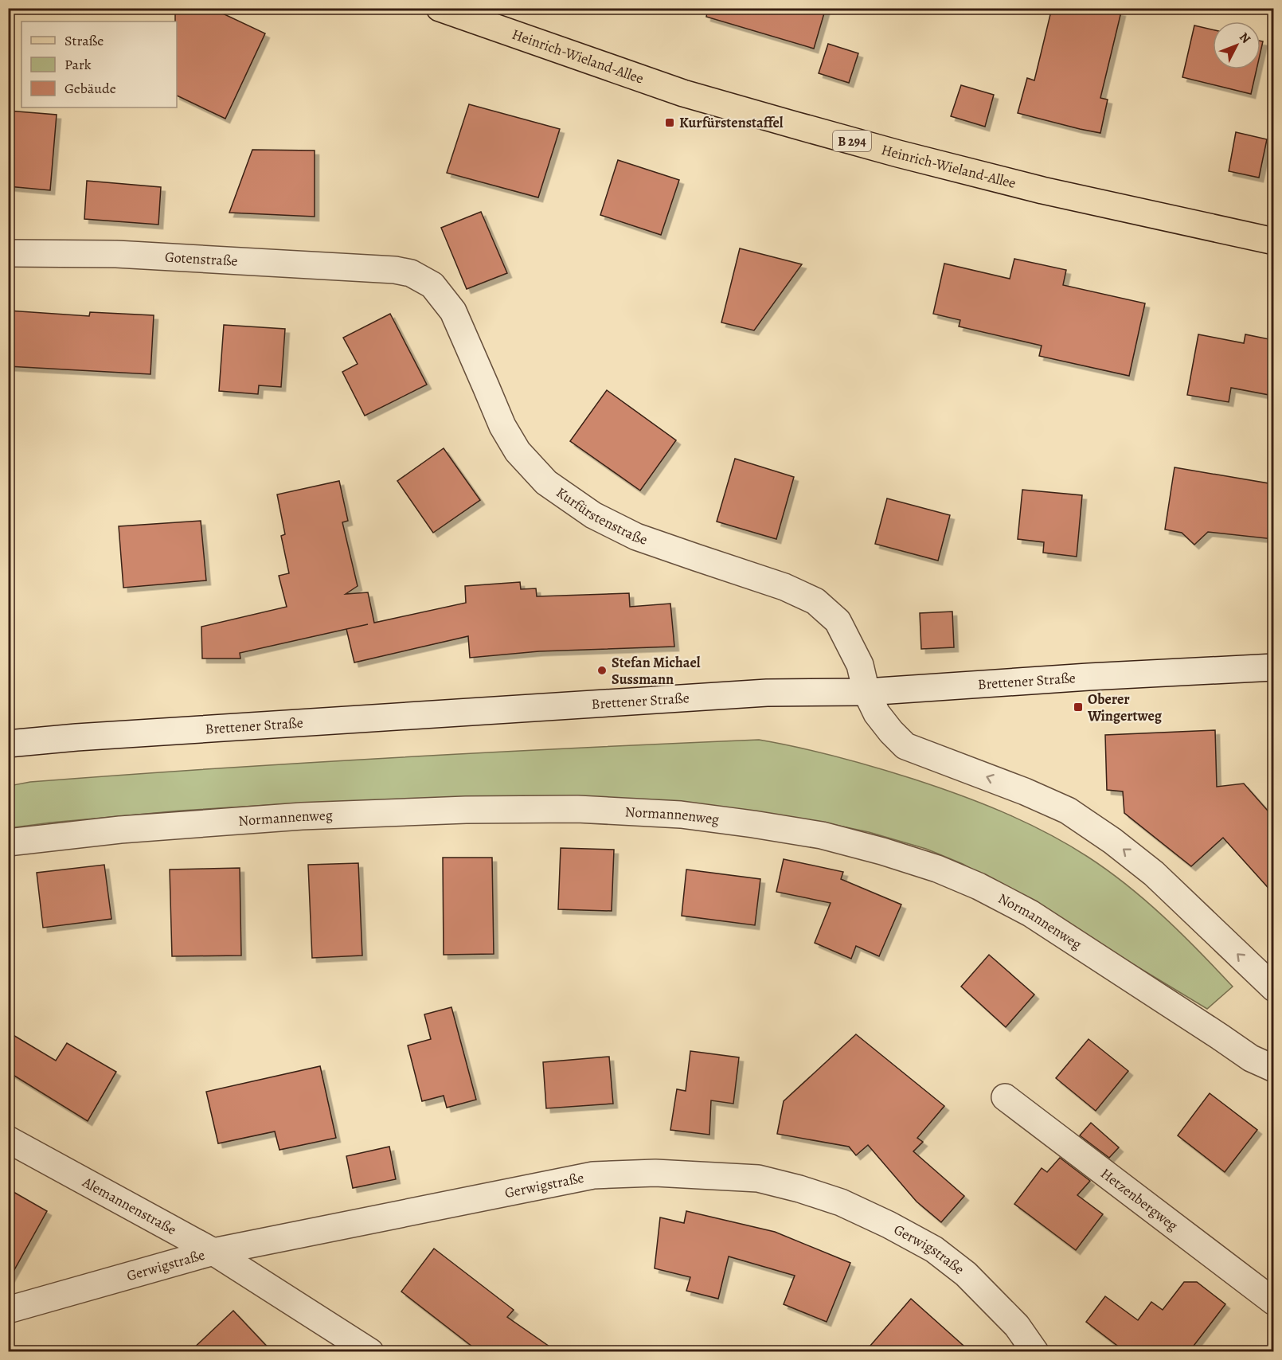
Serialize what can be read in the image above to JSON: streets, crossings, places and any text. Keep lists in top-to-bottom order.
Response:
{
  "streets": {
    "main road": ["Heinrich-Wieland-Allee", "B 294"],
    "street": [
      "Gotenstraße",
      "Kurfürstenstraße",
      "Brettener Straße",
      "Normannenweg",
      "Gerwigstraße",
      "Hetzenbergweg",
      "Alemannenstraße"
    ]
  },
  "crossings": [
    ["Gotenstraße", "Kurfürstenstraße"],
    ["Kurfürstenstraße", "Brettener Straße"],
    ["Gerwigstraße", "Alemannenstraße"]
  ],
  "places": {
    "transit": ["Kurfürstenstaffel", "Oberer Wingertweg"],
    "other": ["Stefan Michael Sussmann"]
  },
  "legend": ["Straße", "Park", "Gebäude"],
  "north": "top right"
}
